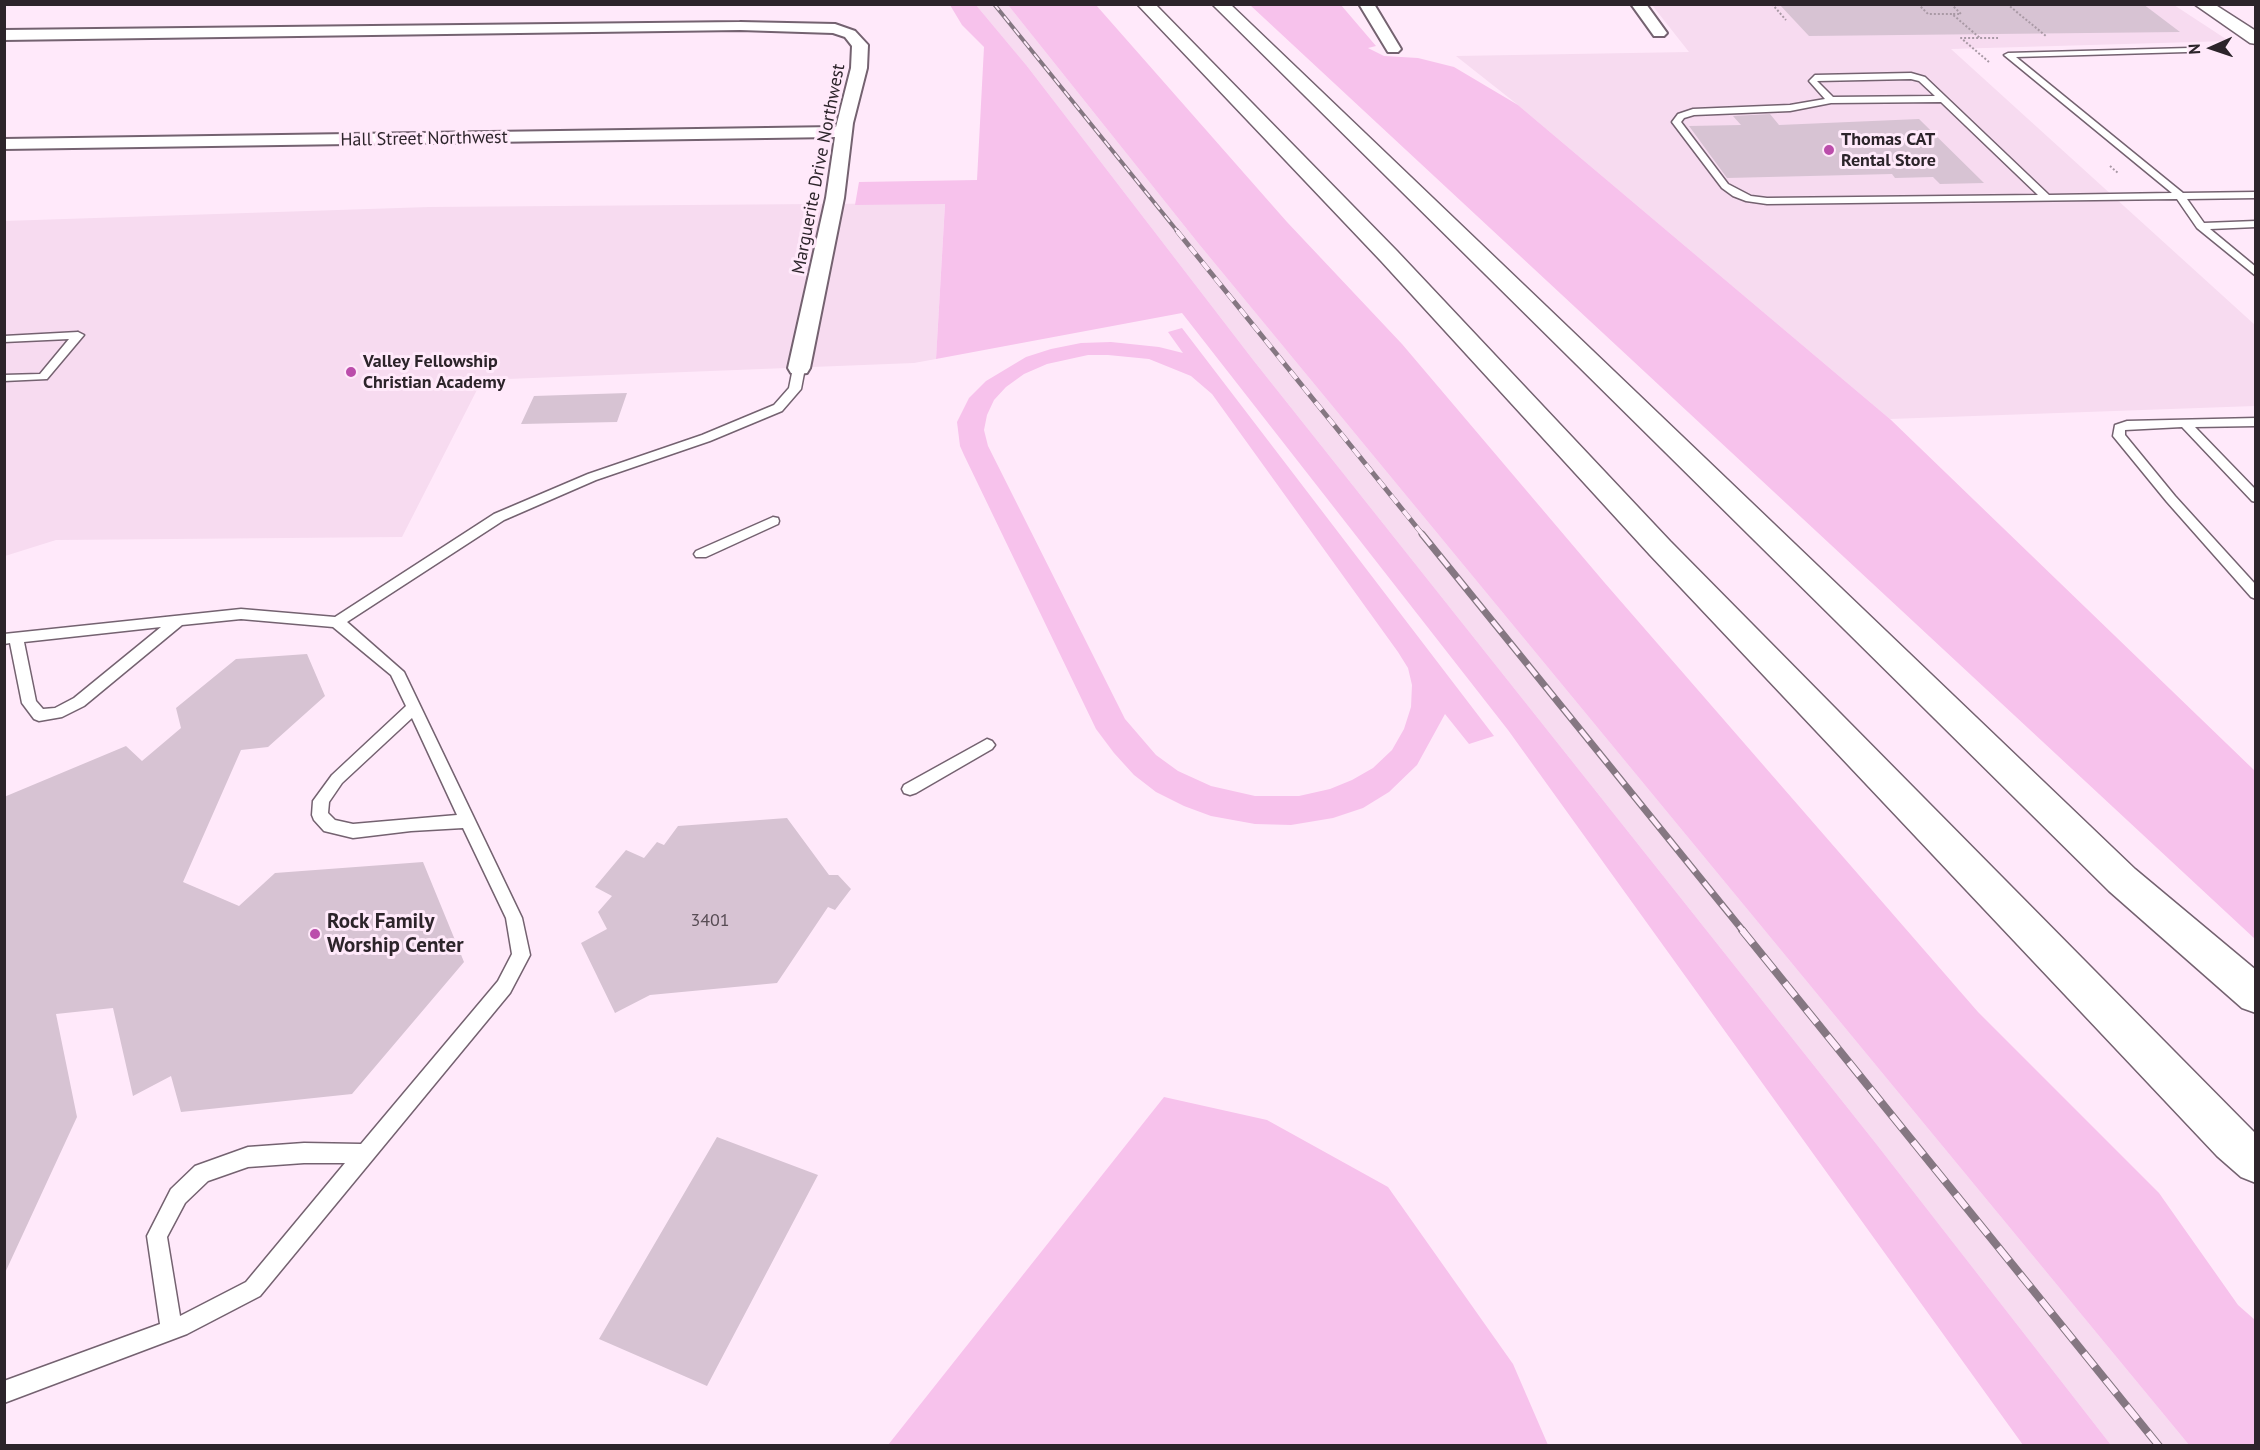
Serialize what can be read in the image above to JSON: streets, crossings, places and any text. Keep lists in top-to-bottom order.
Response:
{
  "streets": {
    "street": ["Hall Street Northwest", "Marguerite Drive Northwest"]
  },
  "crossings": [
    ["Hall Street Northwest", "Marguerite Drive Northwest"]
  ],
  "places": ["Thomas CAT Rental Store", "Valley Fellowship Christian Academy", "Rock Family Worship Center"],
  "house_numbers": ["3401"],
  "north": "left"
}
